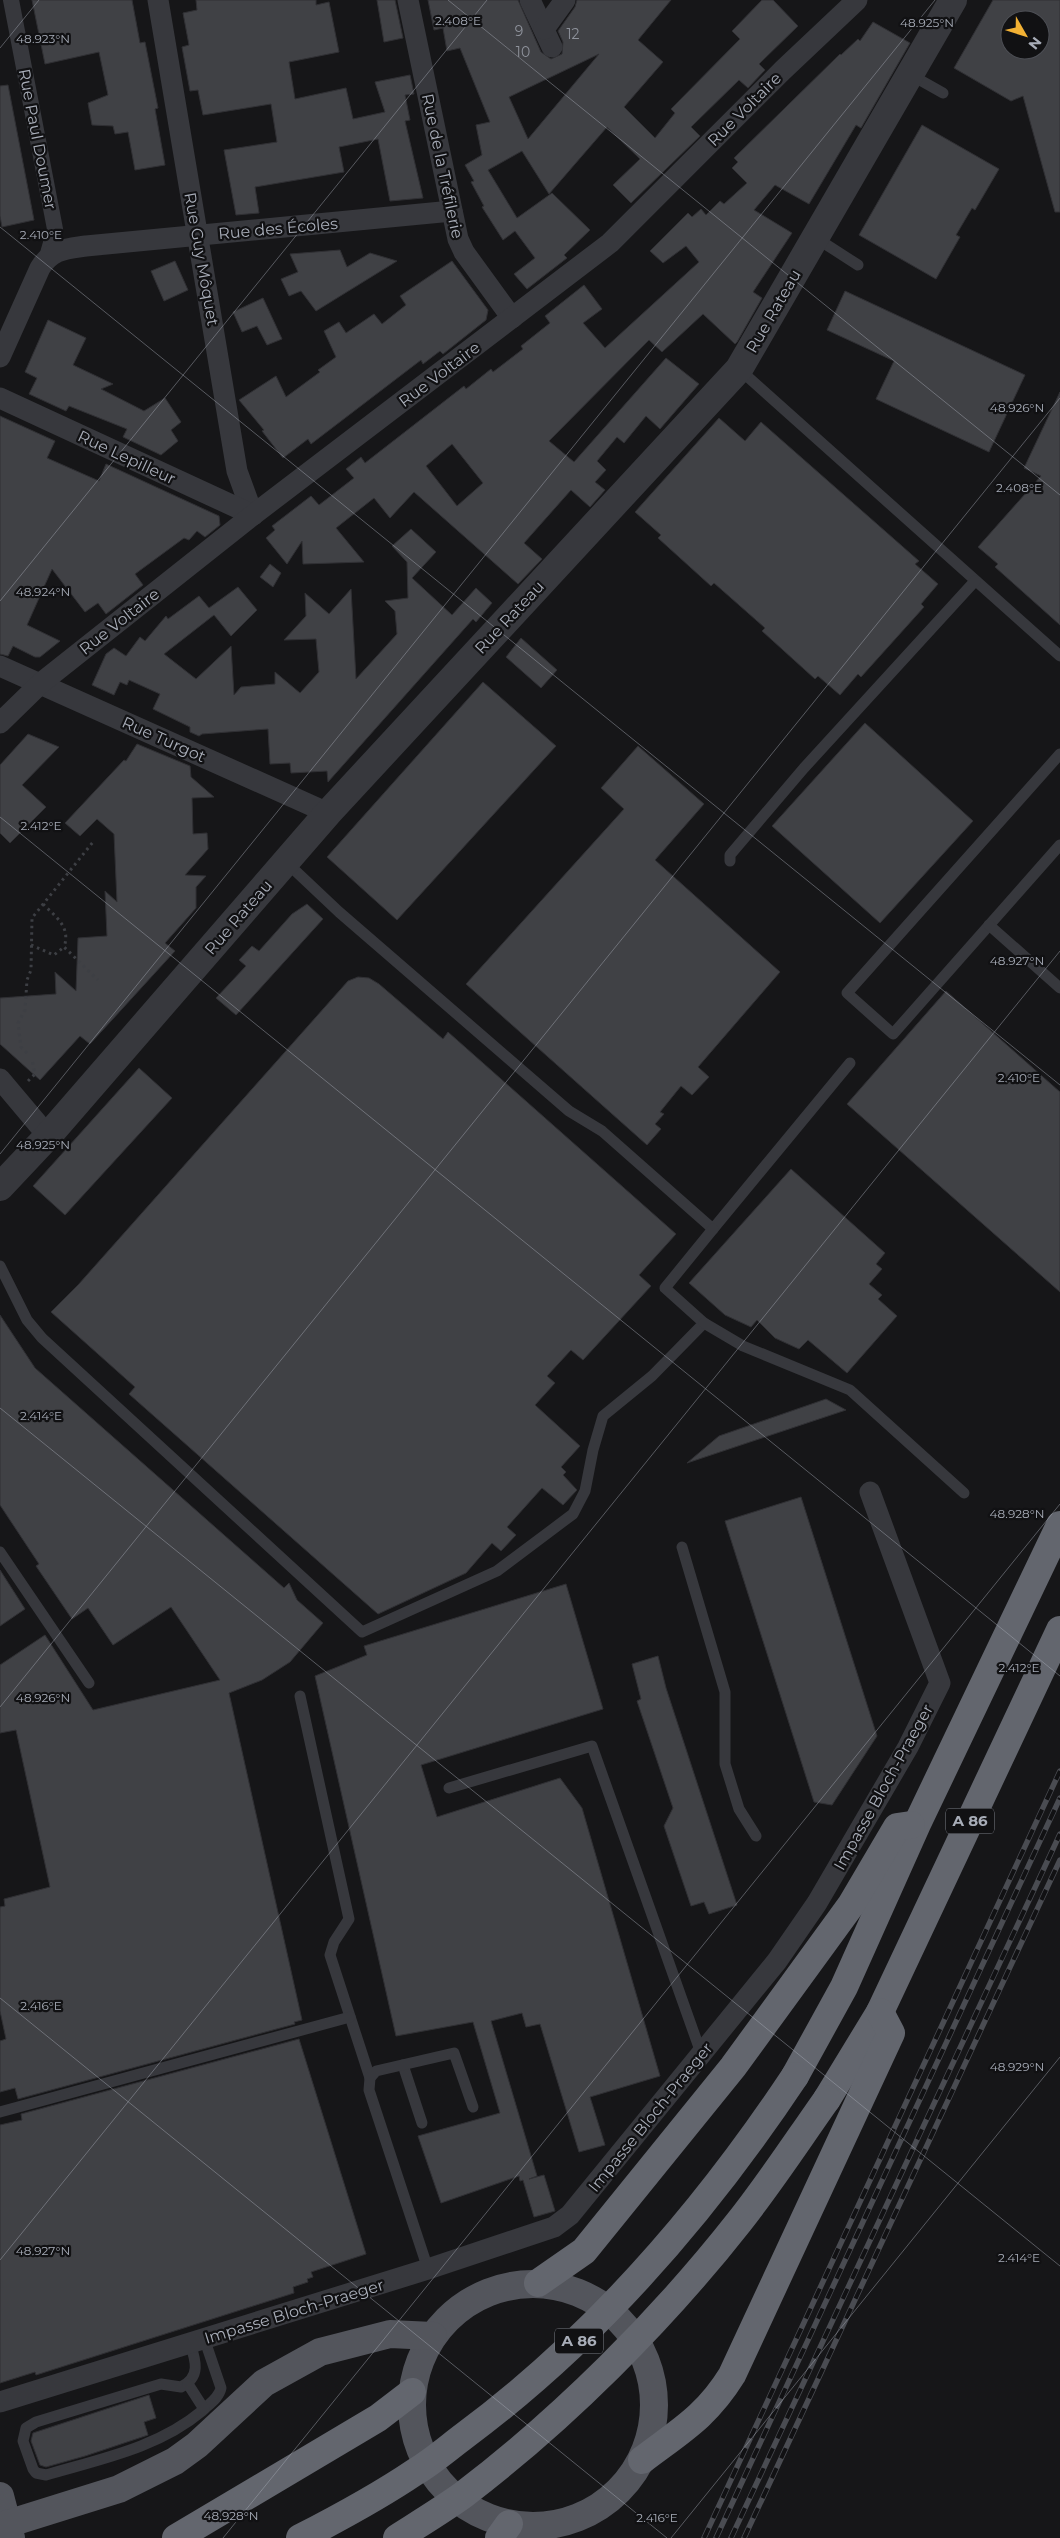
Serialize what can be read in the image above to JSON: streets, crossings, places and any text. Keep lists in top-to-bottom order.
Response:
{
  "streets": {
    "highway": ["A 86"],
    "street": [
      "Rue Voltaire",
      "Rue Paul Doumer",
      "Rue de la Tréfilerie",
      "Rue des Écoles",
      "Rue Guy Môquet",
      "Rue Rateau",
      "Rue Lepilleur",
      "Rue Turgot",
      "Impasse Bloch-Praeger"
    ]
  },
  "crossings": [
    ["Rue Voltaire", "Rue de la Tréfilerie"],
    ["Rue Voltaire", "Rue Guy Môquet"],
    ["Rue Voltaire", "Rue Lepilleur"],
    ["Rue Voltaire", "Rue Turgot"],
    ["Rue Paul Doumer", "Rue des Écoles"],
    ["Rue de la Tréfilerie", "Rue des Écoles"],
    ["Rue des Écoles", "Rue Guy Môquet"],
    ["Rue Guy Môquet", "Rue Lepilleur"],
    ["Rue Rateau", "Rue Turgot"]
  ],
  "house_numbers": ["9", "12", "10"],
  "north": "bottom right",
  "coordinates": [
    "2.408°E",
    "48.925°N",
    "48.923°N",
    "2.410°E",
    "48.926°N",
    "48.924°N",
    "2.412°E",
    "48.927°N",
    "2.414°E",
    "48.928°N",
    "2.416°E",
    "48.929°N"
  ]
}
